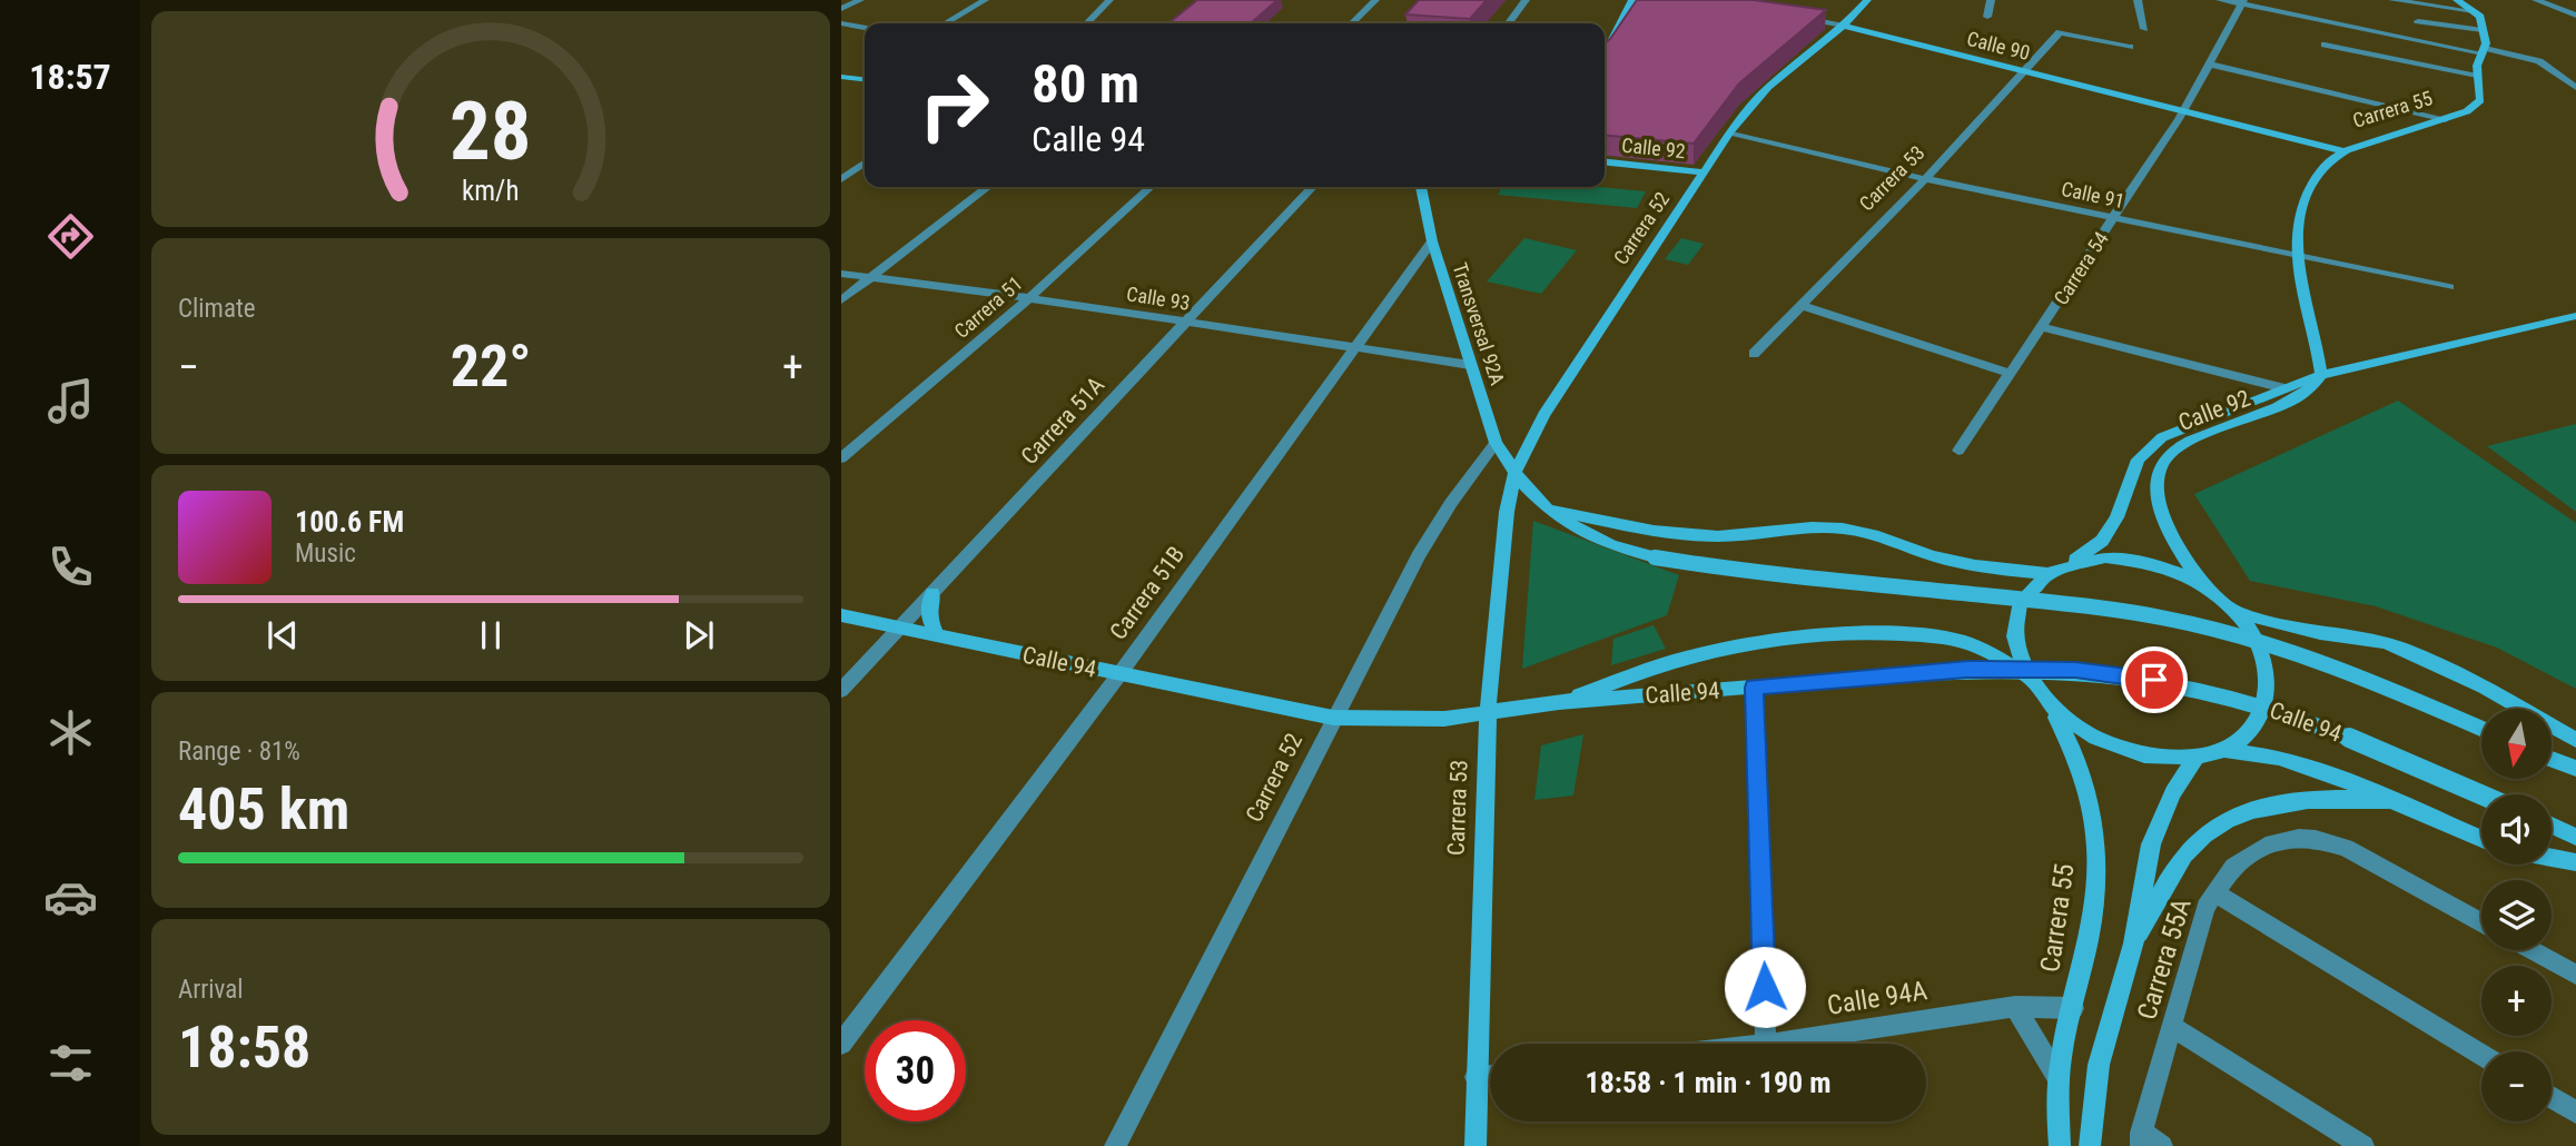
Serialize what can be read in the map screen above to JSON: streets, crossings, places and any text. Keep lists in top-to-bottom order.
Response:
{
  "streets": {
    "street": [
      "Calle 90",
      "Carrera 55",
      "Calle 92",
      "Carrera 53",
      "Calle 91",
      "Carrera 52",
      "Carrera 54",
      "Calle 93",
      "Carrera 51",
      "Transversal 92A",
      "Carrera 51A",
      "Carrera 51B",
      "Calle 94",
      "Carrera 55A",
      "Calle 94A"
    ]
  },
  "crossings": [
    ["Calle 90", "Carrera 55"],
    ["Calle 90", "Carrera 53"],
    ["Calle 90", "Carrera 52"],
    ["Calle 90", "Carrera 54"],
    ["Carrera 55", "Calle 92"],
    ["Carrera 55", "Calle 91"],
    ["Carrera 55", "Calle 94A"],
    ["Calle 92", "Carrera 52"],
    ["Calle 92", "Carrera 54"],
    ["Carrera 53", "Calle 91"],
    ["Carrera 53", "Carrera 52"],
    ["Carrera 53", "Transversal 92A"],
    ["Carrera 53", "Calle 94"],
    ["Calle 91", "Carrera 52"],
    ["Calle 91", "Carrera 54"],
    ["Carrera 52", "Transversal 92A"],
    ["Carrera 52", "Calle 94"],
    ["Calle 93", "Carrera 51"],
    ["Calle 93", "Transversal 92A"],
    ["Calle 93", "Carrera 51A"],
    ["Calle 93", "Carrera 51B"],
    ["Transversal 92A", "Carrera 51B"],
    ["Carrera 51A", "Calle 94"],
    ["Carrera 51B", "Calle 94"]
  ],
  "north": "bottom",
  "page": {
    "tabs": "18:57",
    "turn": ["80 m", "Calle 94"],
    "tile": [
      "Climate",
      ["Range · 81%", "405 km"],
      ["Arrival", "18:58"]
    ],
    "heat": ["−", "22°", "+"],
    "song": ["100.6 FM", "Music"],
    "map_buttons": ["+", "−"],
    "limit": "30",
    "trip": "18:58 · 1 min · 190 m",
    "gauge": ["28", "km/h"]
  }
}
